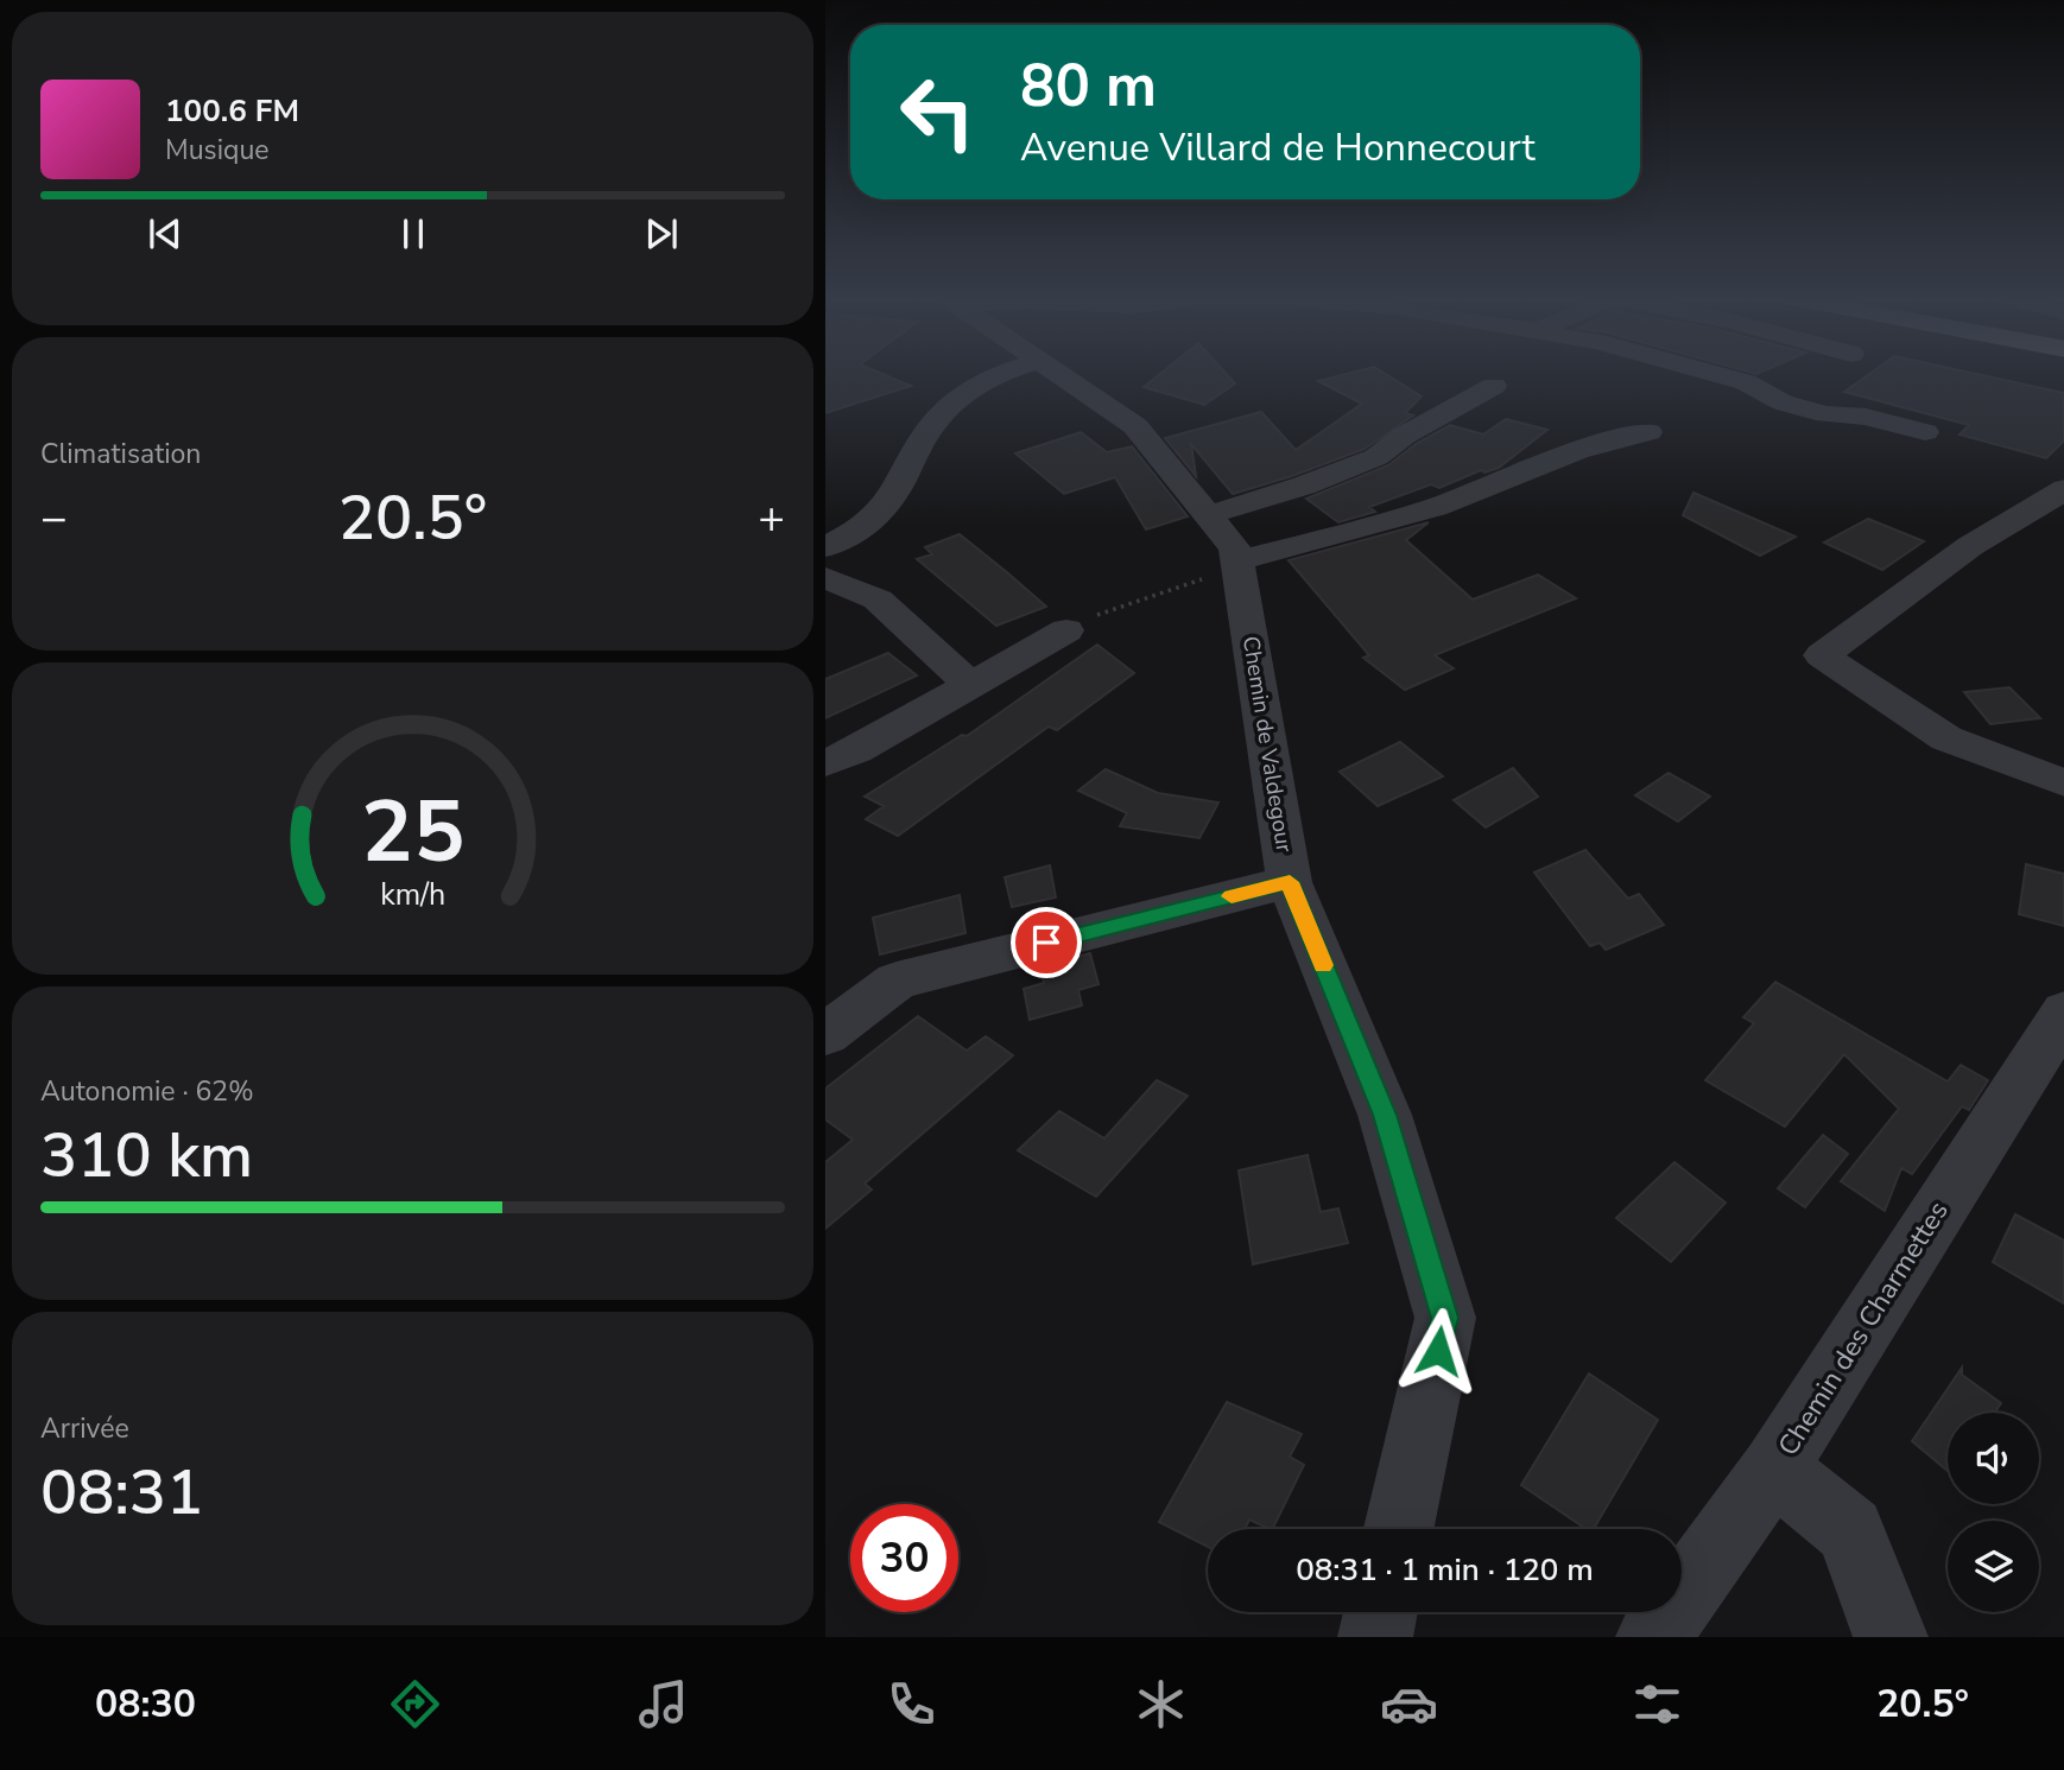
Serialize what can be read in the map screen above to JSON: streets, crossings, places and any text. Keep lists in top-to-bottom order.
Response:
{
  "streets": {
    "street": ["Chemin de Valdegour", "Chemin des Charmettes"]
  },
  "page": {
    "turn": ["80 m", "Avenue Villard de Honnecourt"],
    "song": ["100.6 FM", "Musique"],
    "tile": [
      "Climatisation",
      ["Autonomie · 62%", "310 km"],
      ["Arrivée", "08:31"]
    ],
    "heat": ["−", "20.5°", "+"],
    "limit": "30",
    "trip": "08:31 · 1 min · 120 m",
    "tabs": ["08:30", "20.5°"],
    "gauge": ["25", "km/h"]
  }
}
